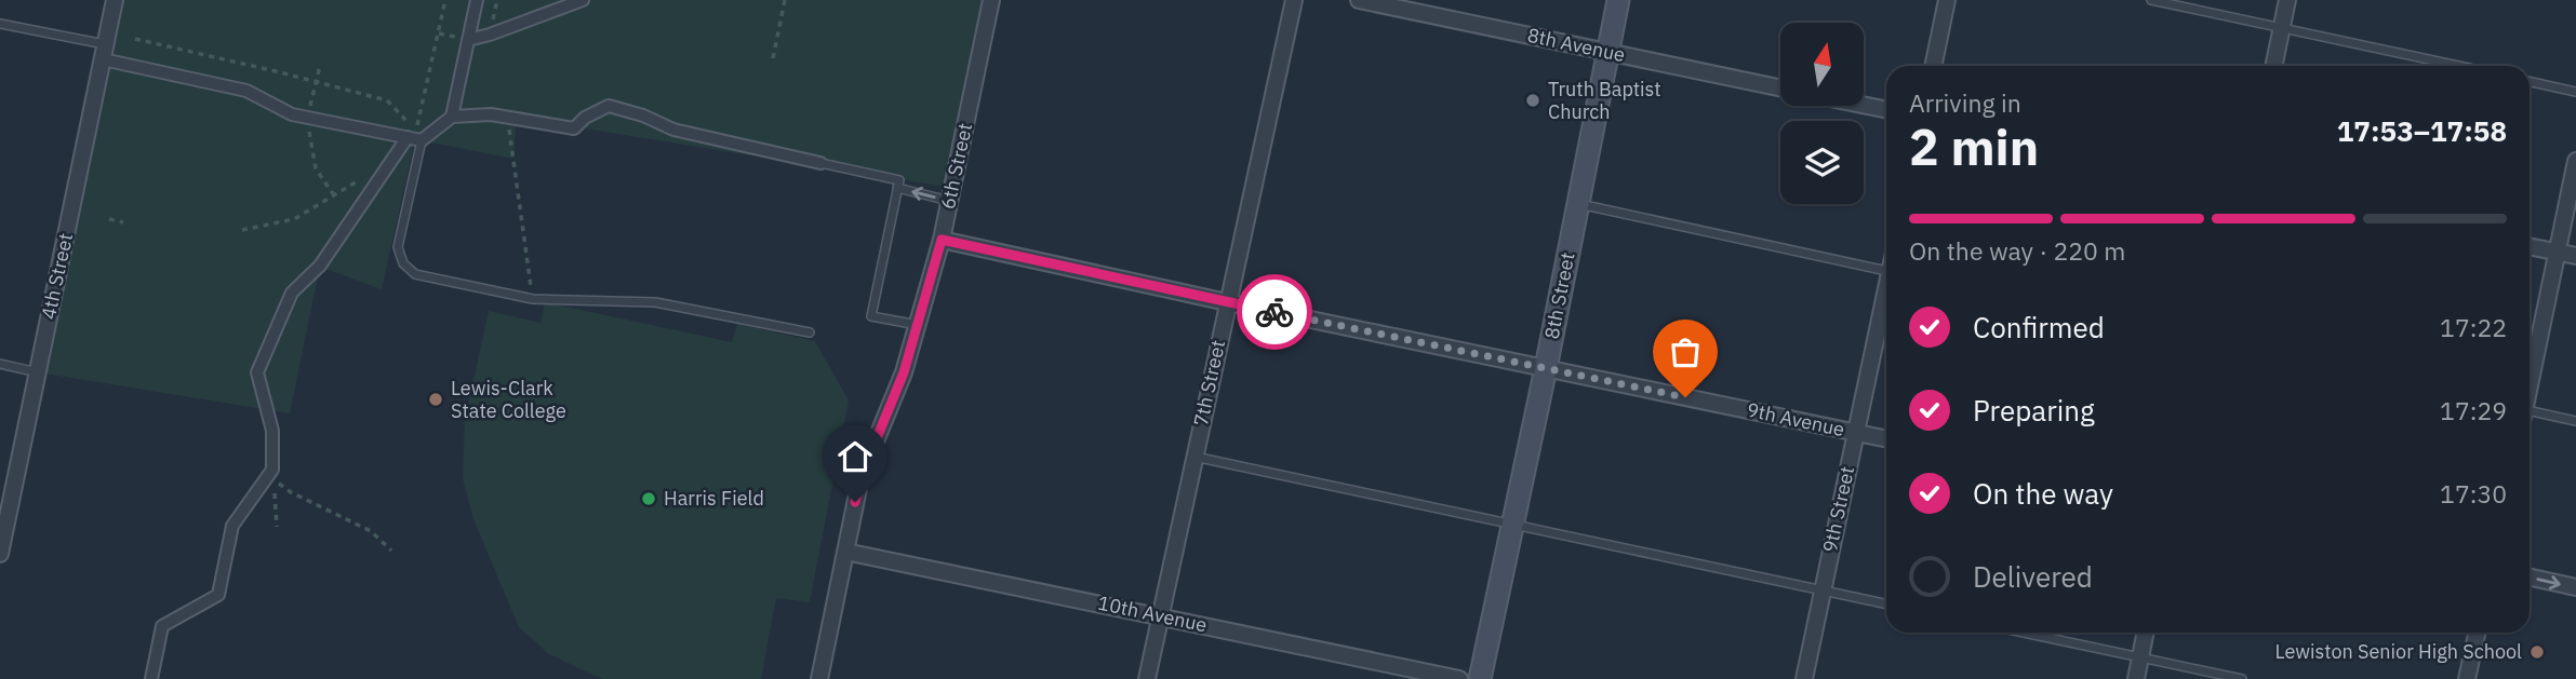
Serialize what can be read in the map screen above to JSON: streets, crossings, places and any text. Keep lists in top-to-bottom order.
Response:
{
  "streets": {
    "main road": ["8th Street"],
    "street": [
      "8th Avenue",
      "6th Street",
      "4th Street",
      "7th Street",
      "9th Avenue",
      "9th Street",
      "10th Avenue"
    ]
  },
  "crossings": [
    ["8th Avenue", "8th Street"],
    ["6th Street", "9th Avenue"],
    ["6th Street", "10th Avenue"],
    ["8th Street", "9th Avenue"],
    ["7th Street", "9th Avenue"],
    ["7th Street", "10th Avenue"],
    ["9th Avenue", "9th Street"]
  ],
  "places": [
    "Truth Baptist Church",
    "Lewis-Clark State College",
    "Harris Field",
    "Lewiston Senior High School"
  ],
  "north": "top",
  "page": {
    "heading": ["2 min", "Arriving in", "17:53–17:58"],
    "bar": "On the way · 220 m",
    "list": [
      ["Confirmed", "17:22"],
      ["Preparing", "17:29"],
      ["On the way", "17:30"],
      "Delivered"
    ]
  }
}
